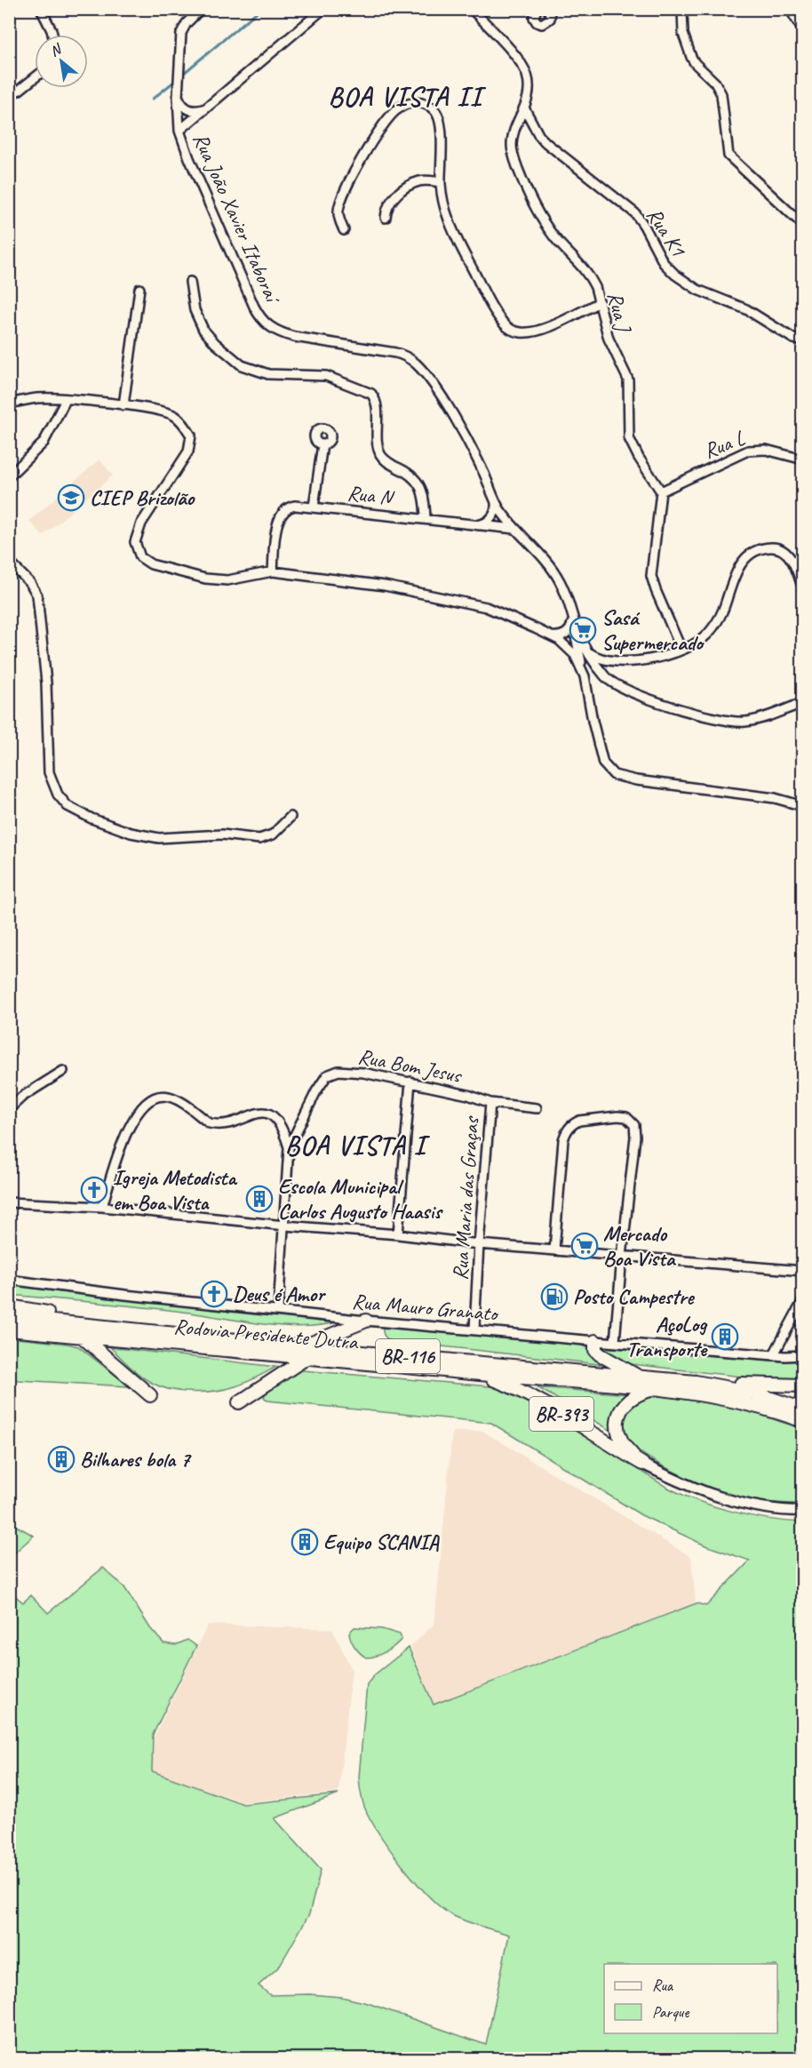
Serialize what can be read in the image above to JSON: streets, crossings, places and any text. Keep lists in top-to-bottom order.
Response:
{
  "streets": {
    "highway": ["Rodovia Presidente Dutra", "BR-116", "BR-393"],
    "street": [
      "Rua João Xavier Itaboraí",
      "Rua K1",
      "Rua J",
      "Rua L",
      "Rua N",
      "Rua Bom Jesus",
      "Rua Maria das Graças",
      "Rua Mauro Granato"
    ]
  },
  "crossings": [
    ["Rua João Xavier Itaboraí", "Rua N"],
    ["Rua K1", "Rua J"],
    ["Rua J", "Rua L"],
    ["Rua Bom Jesus", "Rua Maria das Graças"],
    ["Rua Bom Jesus", "Rua Mauro Granato"],
    ["Rua Maria das Graças", "Rua Mauro Granato"],
    ["Rodovia Presidente Dutra", "BR-393"]
  ],
  "districts": ["BOA VISTA II", "BOA VISTA I"],
  "places": {
    "school or university": ["CIEP Brizolão"],
    "supermarket": ["Sasá Supermercado", "Mercado Boa Vista"],
    "church": ["Igreja Metodista em Boa Vista", "Deus é Amor"],
    "building": [
      "Escola Municipal Carlos Augusto Haasis",
      "AçoLog Transporte",
      "Bilhares bola 7",
      "Equipo SCANIA"
    ],
    "fuel station": ["Posto Campestre"]
  },
  "legend": ["Rua", "Parque"],
  "north": "top left"
}
